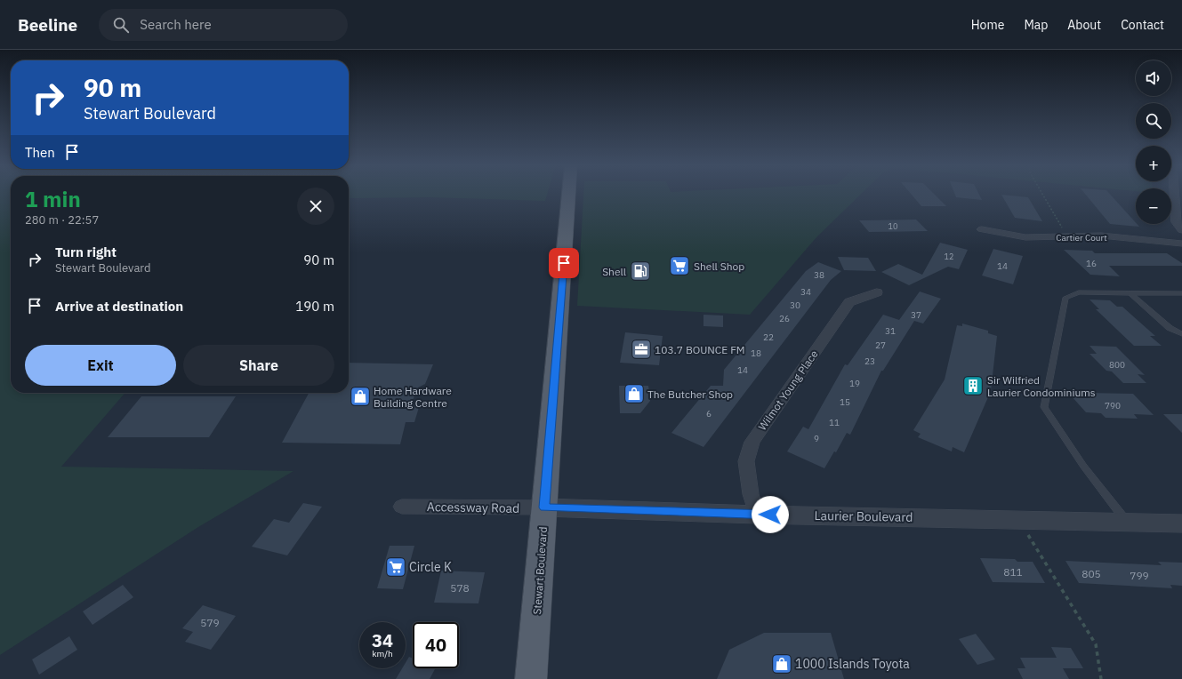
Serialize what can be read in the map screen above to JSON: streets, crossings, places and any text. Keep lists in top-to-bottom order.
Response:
{
  "streets": {
    "main road": ["Stewart Boulevard"],
    "street": [
      "Cartier Court",
      "Wilmot Young Place",
      "Accessway Road",
      "Laurier Boulevard"
    ]
  },
  "crossings": [
    ["Wilmot Young Place", "Laurier Boulevard"],
    ["Accessway Road", "Laurier Boulevard"],
    ["Accessway Road", "Stewart Boulevard"],
    ["Laurier Boulevard", "Stewart Boulevard"]
  ],
  "places": {
    "supermarket": ["Shell Shop", "Circle K"],
    "fuel station": ["Shell"],
    "office": ["103.7 BOUNCE FM"],
    "building": ["Sir Wilfried Laurier Condominiums"],
    "shop": ["The Butcher Shop", "Home Hardware Building Centre", "1000 Islands Toyota"]
  },
  "house_numbers": [
    "10",
    "12",
    "16",
    "14",
    "38",
    "34",
    "30",
    "37",
    "26",
    "31",
    "22",
    "27",
    "18",
    "23",
    "800",
    "14",
    "19",
    "15",
    "790",
    "6",
    "11",
    "9",
    "811",
    "805",
    "799",
    "578",
    "579"
  ],
  "page": {
    "header": "Beeline",
    "search": "Search here",
    "nav": [
      "Home",
      "Map",
      "About",
      "Contact"
    ],
    "map_buttons": ["+", "−"],
    "turn": ["90 m", "Stewart Boulevard"],
    "then": "Then",
    "heading": ["1 min", "280 m · 22:57"],
    "list": [
      {
        "name": "Turn right",
        "note": "Stewart Boulevard",
        "value": "90 m"
      },
      {
        "name": "Arrive at destination",
        "value": "190 m"
      }
    ],
    "buttons": ["Exit", "Share"],
    "speed": "34 km/h",
    "limit": "40"
  }
}
